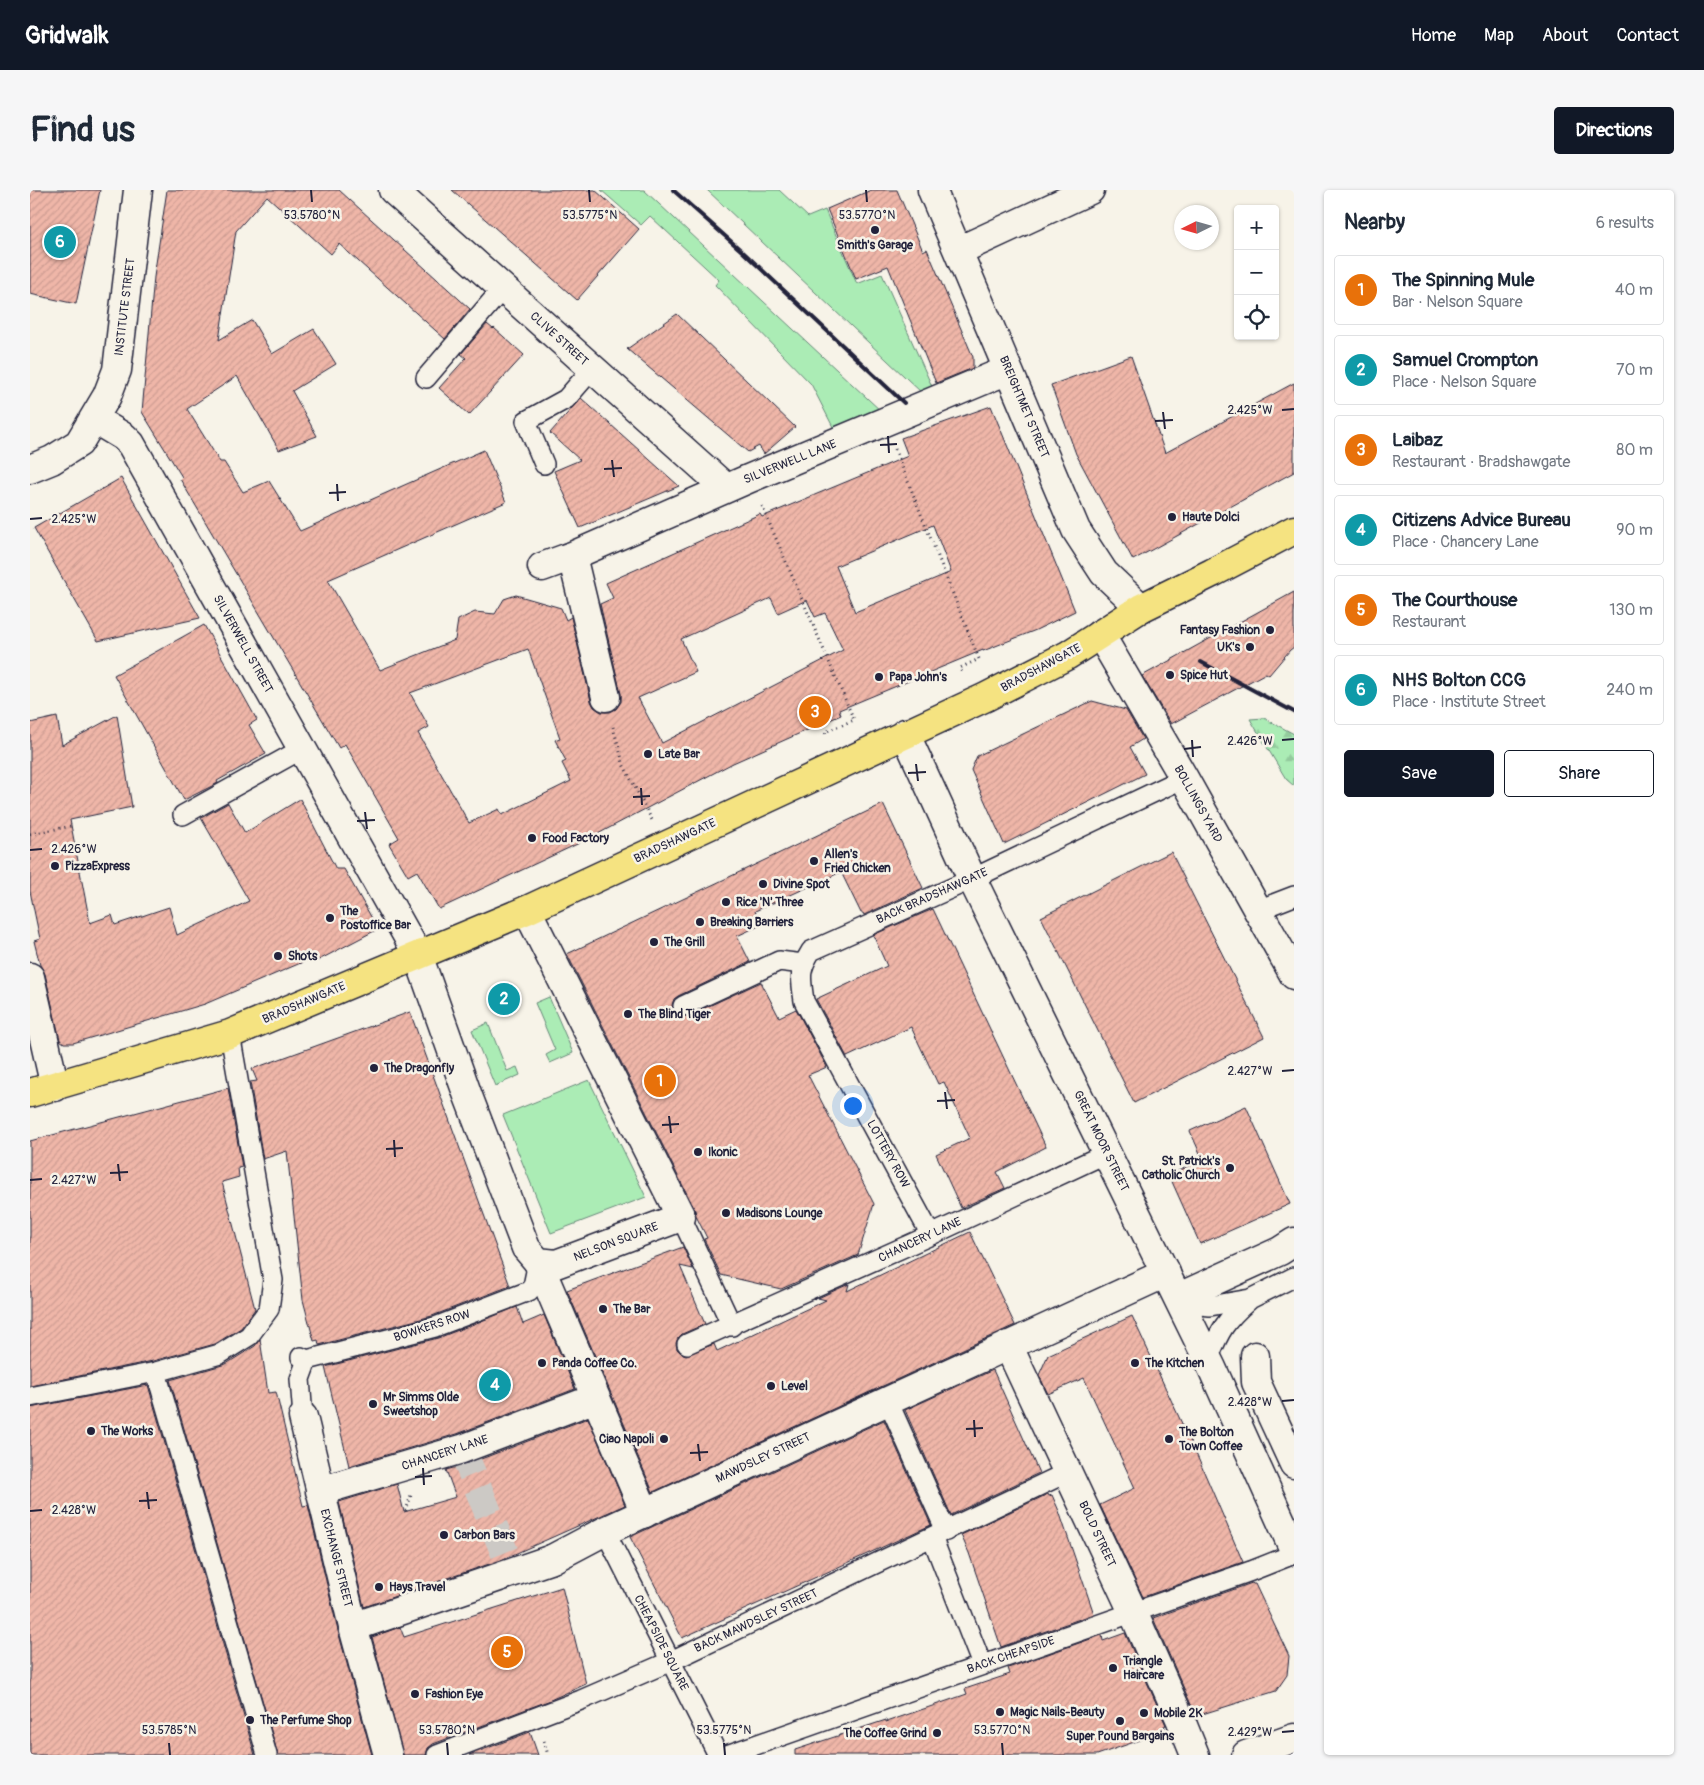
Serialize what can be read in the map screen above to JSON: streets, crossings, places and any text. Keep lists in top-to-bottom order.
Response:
{
  "streets": {
    "main road": ["BRADSHAWGATE"],
    "street": [
      "INSTITUTE STREET",
      "CLIVE STREET",
      "BREIGHTMET STREET",
      "SILVERWELL LANE",
      "SILVERWELL STREET",
      "BOLLINGS YARD",
      "GREAT MOOR STREET",
      "CHANCERY LANE",
      "NELSON SQUARE",
      "MAWDSLEY STREET",
      "BOLD STREET",
      "EXCHANGE STREET"
    ],
    "lane": [
      "BACK BRADSHAWGATE",
      "LOTTERY ROW",
      "BOWKERS ROW",
      "BACK MAWDSLEY STREET",
      "CHEAPSIDE SQUARE",
      "BACK CHEAPSIDE"
    ]
  },
  "crossings": [
    ["INSTITUTE STREET", "SILVERWELL STREET"],
    ["CLIVE STREET", "SILVERWELL LANE"],
    ["BREIGHTMET STREET", "SILVERWELL LANE"],
    ["BREIGHTMET STREET", "BRADSHAWGATE"],
    ["SILVERWELL STREET", "BRADSHAWGATE"],
    ["BRADSHAWGATE", "BOLLINGS YARD"],
    ["BRADSHAWGATE", "GREAT MOOR STREET"],
    ["BOLLINGS YARD", "BACK BRADSHAWGATE"],
    ["BACK BRADSHAWGATE", "GREAT MOOR STREET"],
    ["BACK BRADSHAWGATE", "LOTTERY ROW"],
    ["GREAT MOOR STREET", "CHANCERY LANE"],
    ["GREAT MOOR STREET", "MAWDSLEY STREET"],
    ["GREAT MOOR STREET", "BACK CHEAPSIDE"],
    ["LOTTERY ROW", "CHANCERY LANE"],
    ["CHANCERY LANE", "EXCHANGE STREET"],
    ["NELSON SQUARE", "BOWKERS ROW"],
    ["BOWKERS ROW", "EXCHANGE STREET"],
    ["MAWDSLEY STREET", "BOLD STREET"],
    ["MAWDSLEY STREET", "EXCHANGE STREET"],
    ["MAWDSLEY STREET", "CHEAPSIDE SQUARE"],
    ["BOLD STREET", "BACK MAWDSLEY STREET"],
    ["BOLD STREET", "BACK CHEAPSIDE"],
    ["BACK MAWDSLEY STREET", "CHEAPSIDE SQUARE"]
  ],
  "places": [
    "Smith's Garage",
    "Haute Dolci",
    "Fantasy Fashion",
    "UK's",
    "Spice Hut",
    "Papa John's",
    "Late Bar",
    "Food Factory",
    "Allen's Fried Chicken",
    "PizzaExpress",
    "Divine Spot",
    "Rice 'N' Three",
    "The Postoffice Bar",
    "Breaking Barriers",
    "The Grill",
    "Shots",
    "The Blind Tiger",
    "The Dragonfly",
    "Ikonic",
    "St. Patrick's Catholic Church",
    "Madisons Lounge",
    "The Bar",
    "Panda Coffee Co.",
    "The Kitchen",
    "Level",
    "Mr Simms Olde Sweetshop",
    "The Works",
    "Ciao Napoli",
    "The Bolton Town Coffee",
    "Carbon Bars",
    "Hays Travel",
    "Triangle Haircare",
    "Fashion Eye",
    "Magic Nails-Beauty",
    "Mobile 2K",
    "The Perfume Shop",
    "Super Pound Bargains",
    "The Coffee Grind"
  ],
  "north": "left",
  "page": {
    "header": "Gridwalk",
    "nav": [
      "Home",
      "Map",
      "About",
      "Contact"
    ],
    "buttons": [
      "Directions",
      ["Save", "Share"]
    ],
    "title": "Find us",
    "heading": ["Nearby", "6 results"],
    "map_buttons": ["+", "−"],
    "pins": [
      "6",
      "3",
      "2",
      "1",
      "4",
      "5"
    ],
    "list": [
      {
        "mark": "1",
        "name": "The Spinning Mule",
        "note": "Bar · Nelson Square",
        "value": "40 m"
      },
      {
        "mark": "2",
        "name": "Samuel Crompton",
        "note": "Place · Nelson Square",
        "value": "70 m"
      },
      {
        "mark": "3",
        "name": "Laibaz",
        "note": "Restaurant · Bradshawgate",
        "value": "80 m"
      },
      {
        "mark": "4",
        "name": "Citizens Advice Bureau",
        "note": "Place · Chancery Lane",
        "value": "90 m"
      },
      {
        "mark": "5",
        "name": "The Courthouse",
        "note": "Restaurant",
        "value": "130 m"
      },
      {
        "mark": "6",
        "name": "NHS Bolton CCG",
        "note": "Place · Institute Street",
        "value": "240 m"
      }
    ]
  },
  "coordinates": [
    "53.5780°N",
    "53.5775°N",
    "53.5770°N",
    "2.425°W",
    "2.426°W",
    "2.427°W",
    "2.428°W",
    "53.5785°N",
    "2.429°W"
  ]
}
